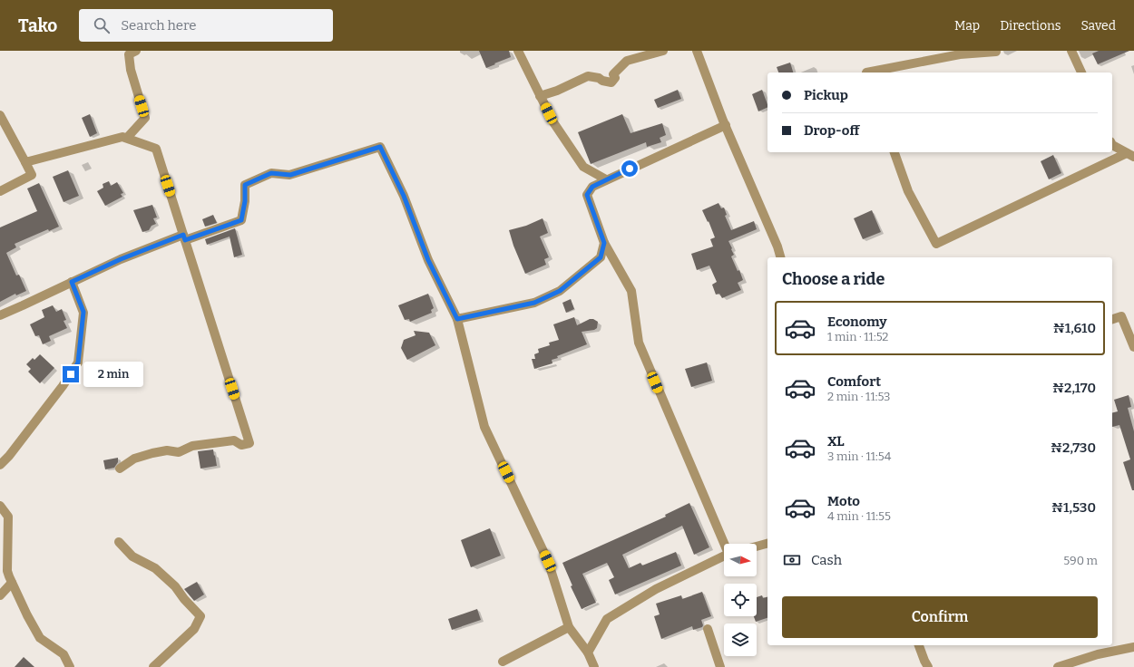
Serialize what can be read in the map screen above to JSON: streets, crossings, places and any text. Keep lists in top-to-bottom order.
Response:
{
  "north": "right",
  "page": {
    "header": "Tako",
    "search": "Search here",
    "nav": ["Map", "Directions", "Saved"],
    "banner": ["Pickup", "Drop-off"],
    "heading": "Choose a ride",
    "list": [
      {
        "name": "Economy",
        "note": "1 min · 11:52",
        "value": "₦1,610"
      },
      {
        "name": "Comfort",
        "note": "2 min · 11:53",
        "value": "₦2,170"
      },
      {
        "name": "XL",
        "note": "3 min · 11:54",
        "value": "₦2,730"
      },
      {
        "name": "Moto",
        "note": "4 min · 11:55",
        "value": "₦1,530"
      }
    ],
    "bubble": "2 min",
    "pay": ["Cash", "590 m"],
    "buttons": "Confirm"
  }
}
